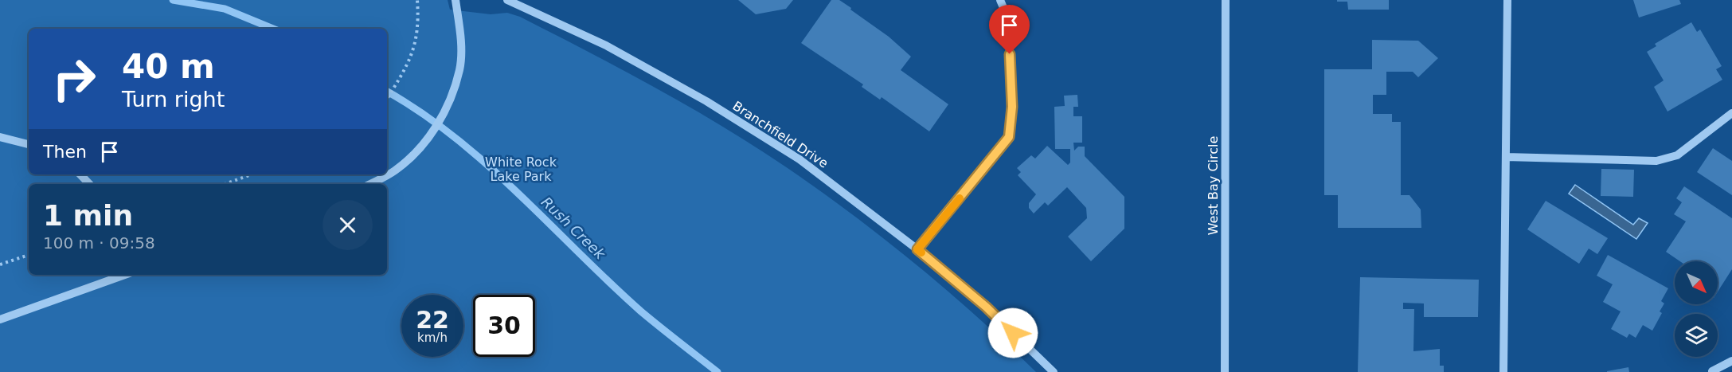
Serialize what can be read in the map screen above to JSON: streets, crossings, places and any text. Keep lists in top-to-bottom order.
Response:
{
  "streets": {
    "street": ["Branchfield Drive", "West Bay Circle"]
  },
  "water": ["Rush Creek"],
  "parks": ["White Rock Lake Park"],
  "north": "bottom right",
  "page": {
    "turn": ["40 m", "Turn right"],
    "then": "Then",
    "heading": ["1 min", "100 m · 09:58"],
    "speed": "22 km/h",
    "limit": "30"
  }
}
